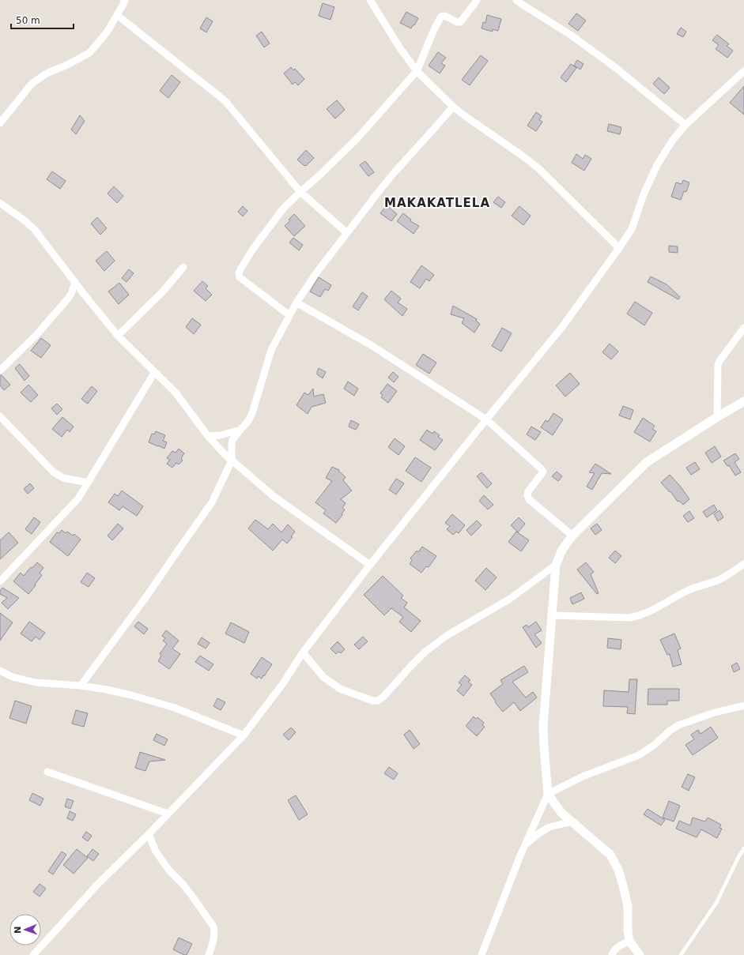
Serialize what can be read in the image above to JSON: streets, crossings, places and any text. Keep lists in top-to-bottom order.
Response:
{
  "districts": ["MAKAKATLELA"],
  "scale_bar": "50 m",
  "north": "left"
}
